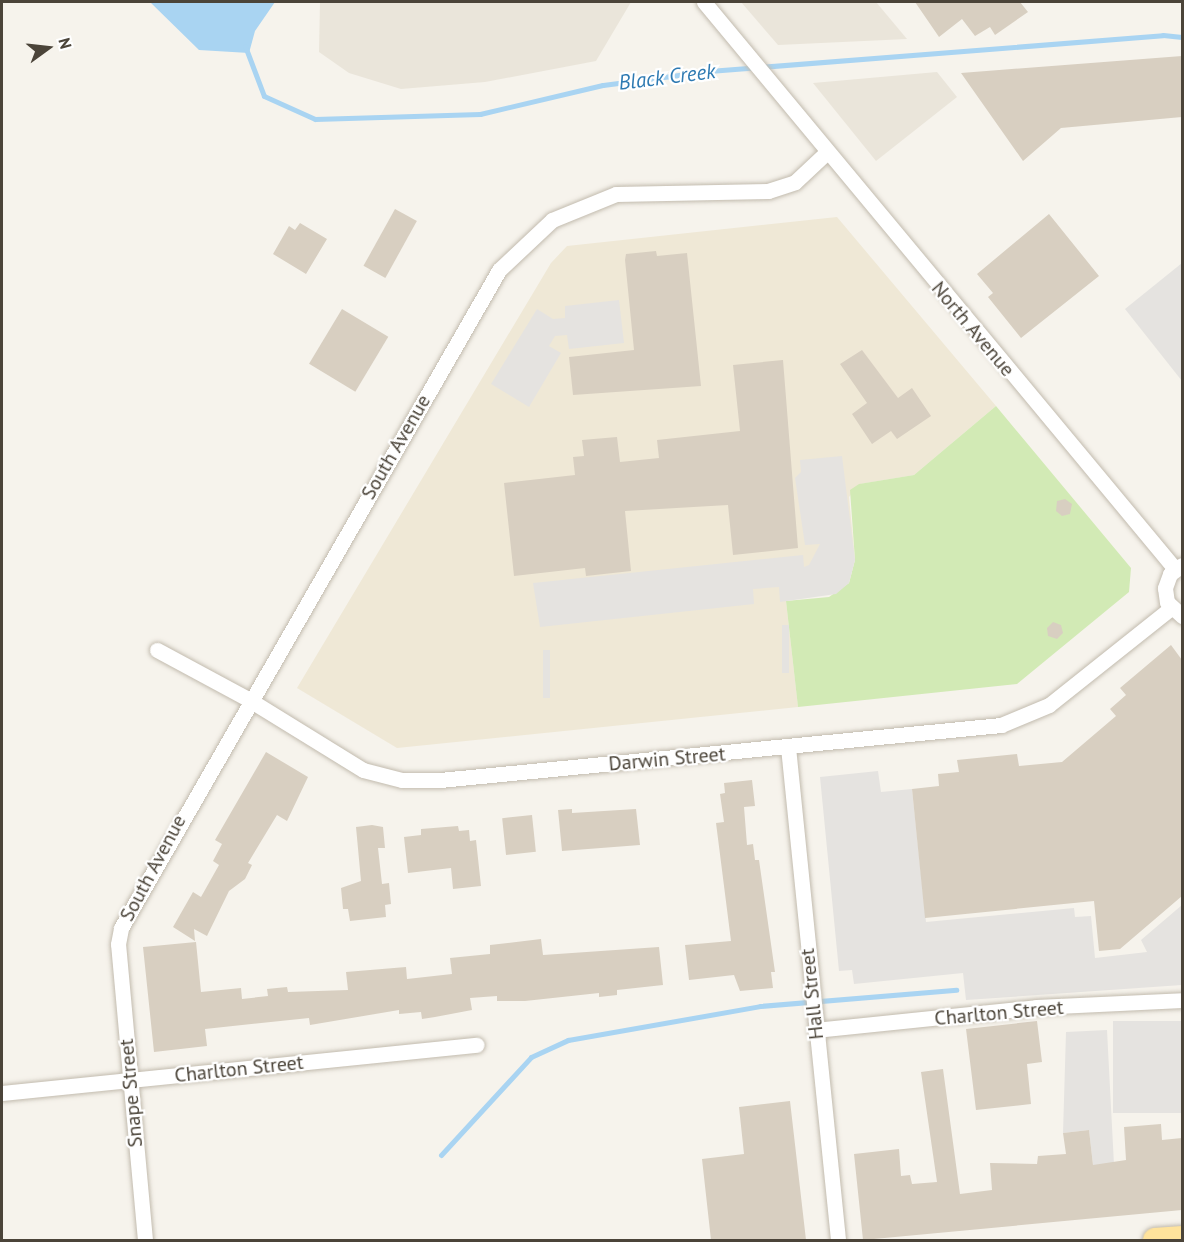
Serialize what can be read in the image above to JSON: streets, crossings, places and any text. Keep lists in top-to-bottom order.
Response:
{
  "streets": {
    "street": [
      "North Avenue",
      "South Avenue",
      "Darwin Street",
      "Hall Street",
      "Charlton Street",
      "Snape Street"
    ]
  },
  "crossings": [
    ["North Avenue", "South Avenue"],
    ["South Avenue", "Darwin Street"],
    ["South Avenue", "Snape Street"],
    ["Darwin Street", "Hall Street"],
    ["Hall Street", "Charlton Street"],
    ["Charlton Street", "Snape Street"]
  ],
  "water": ["Black Creek"],
  "north": "right"
}
